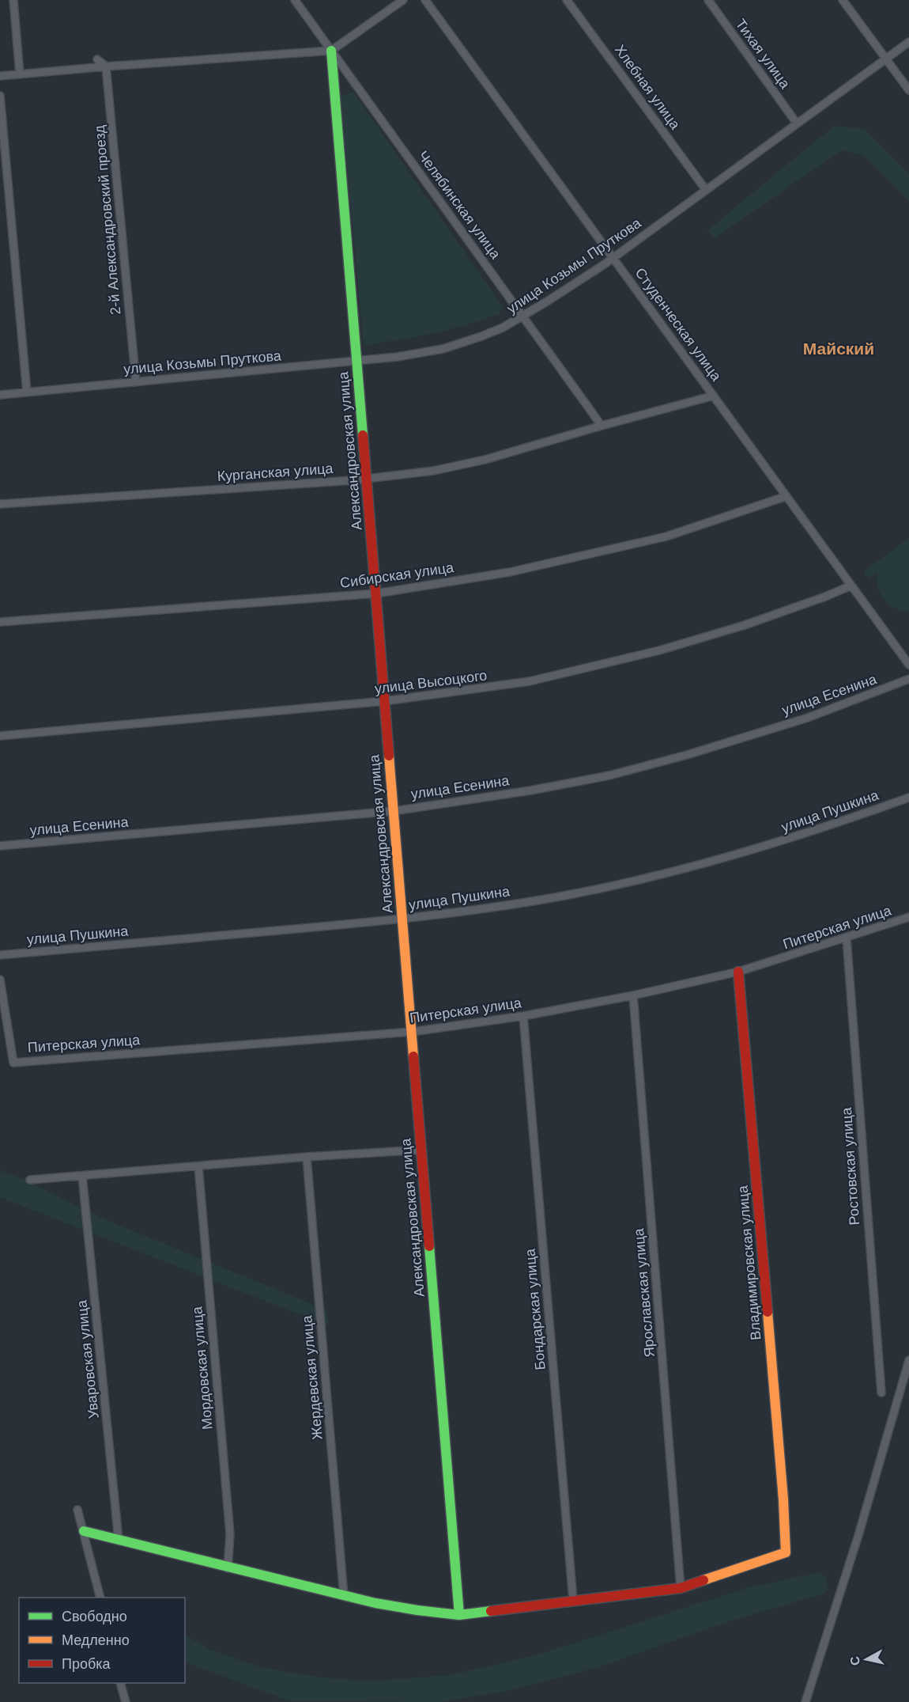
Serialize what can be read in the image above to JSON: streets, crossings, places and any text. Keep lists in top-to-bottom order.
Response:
{
  "streets": {
    "street": [
      "Тихая улица",
      "Хлебная улица",
      "Челябинская улица",
      "2-й Александровский проезд",
      "улица Козьмы Пруткова",
      "Студенческая улица",
      "Александровская улица",
      "Курганская улица",
      "Сибирская улица",
      "улица Высоцкого",
      "улица Есенина",
      "улица Пушкина",
      "Питерская улица",
      "Ростовская улица",
      "Владимировская улица",
      "Ярославская улица",
      "Бондарская улица",
      "Уваровская улица",
      "Мордовская улица",
      "Жердевская улица"
    ]
  },
  "crossings": [
    ["Тихая улица", "улица Козьмы Пруткова"],
    ["Хлебная улица", "улица Козьмы Пруткова"],
    ["Челябинская улица", "улица Козьмы Пруткова"],
    ["Челябинская улица", "Александровская улица"],
    ["Челябинская улица", "Курганская улица"],
    ["2-й Александровский проезд", "улица Козьмы Пруткова"],
    ["улица Козьмы Пруткова", "Студенческая улица"],
    ["улица Козьмы Пруткова", "Александровская улица"],
    ["Студенческая улица", "Курганская улица"],
    ["Студенческая улица", "Сибирская улица"],
    ["Студенческая улица", "улица Высоцкого"],
    ["Александровская улица", "Курганская улица"],
    ["Александровская улица", "Сибирская улица"],
    ["Александровская улица", "улица Высоцкого"],
    ["Александровская улица", "улица Есенина"],
    ["Александровская улица", "улица Пушкина"],
    ["Александровская улица", "Питерская улица"],
    ["Питерская улица", "Ростовская улица"],
    ["Питерская улица", "Владимировская улица"],
    ["Питерская улица", "Ярославская улица"],
    ["Питерская улица", "Бондарская улица"],
    ["Владимировская улица", "Ярославская улица"]
  ],
  "districts": ["Майский"],
  "legend": ["Свободно", "Медленно", "Пробка"],
  "north": "left"
}
